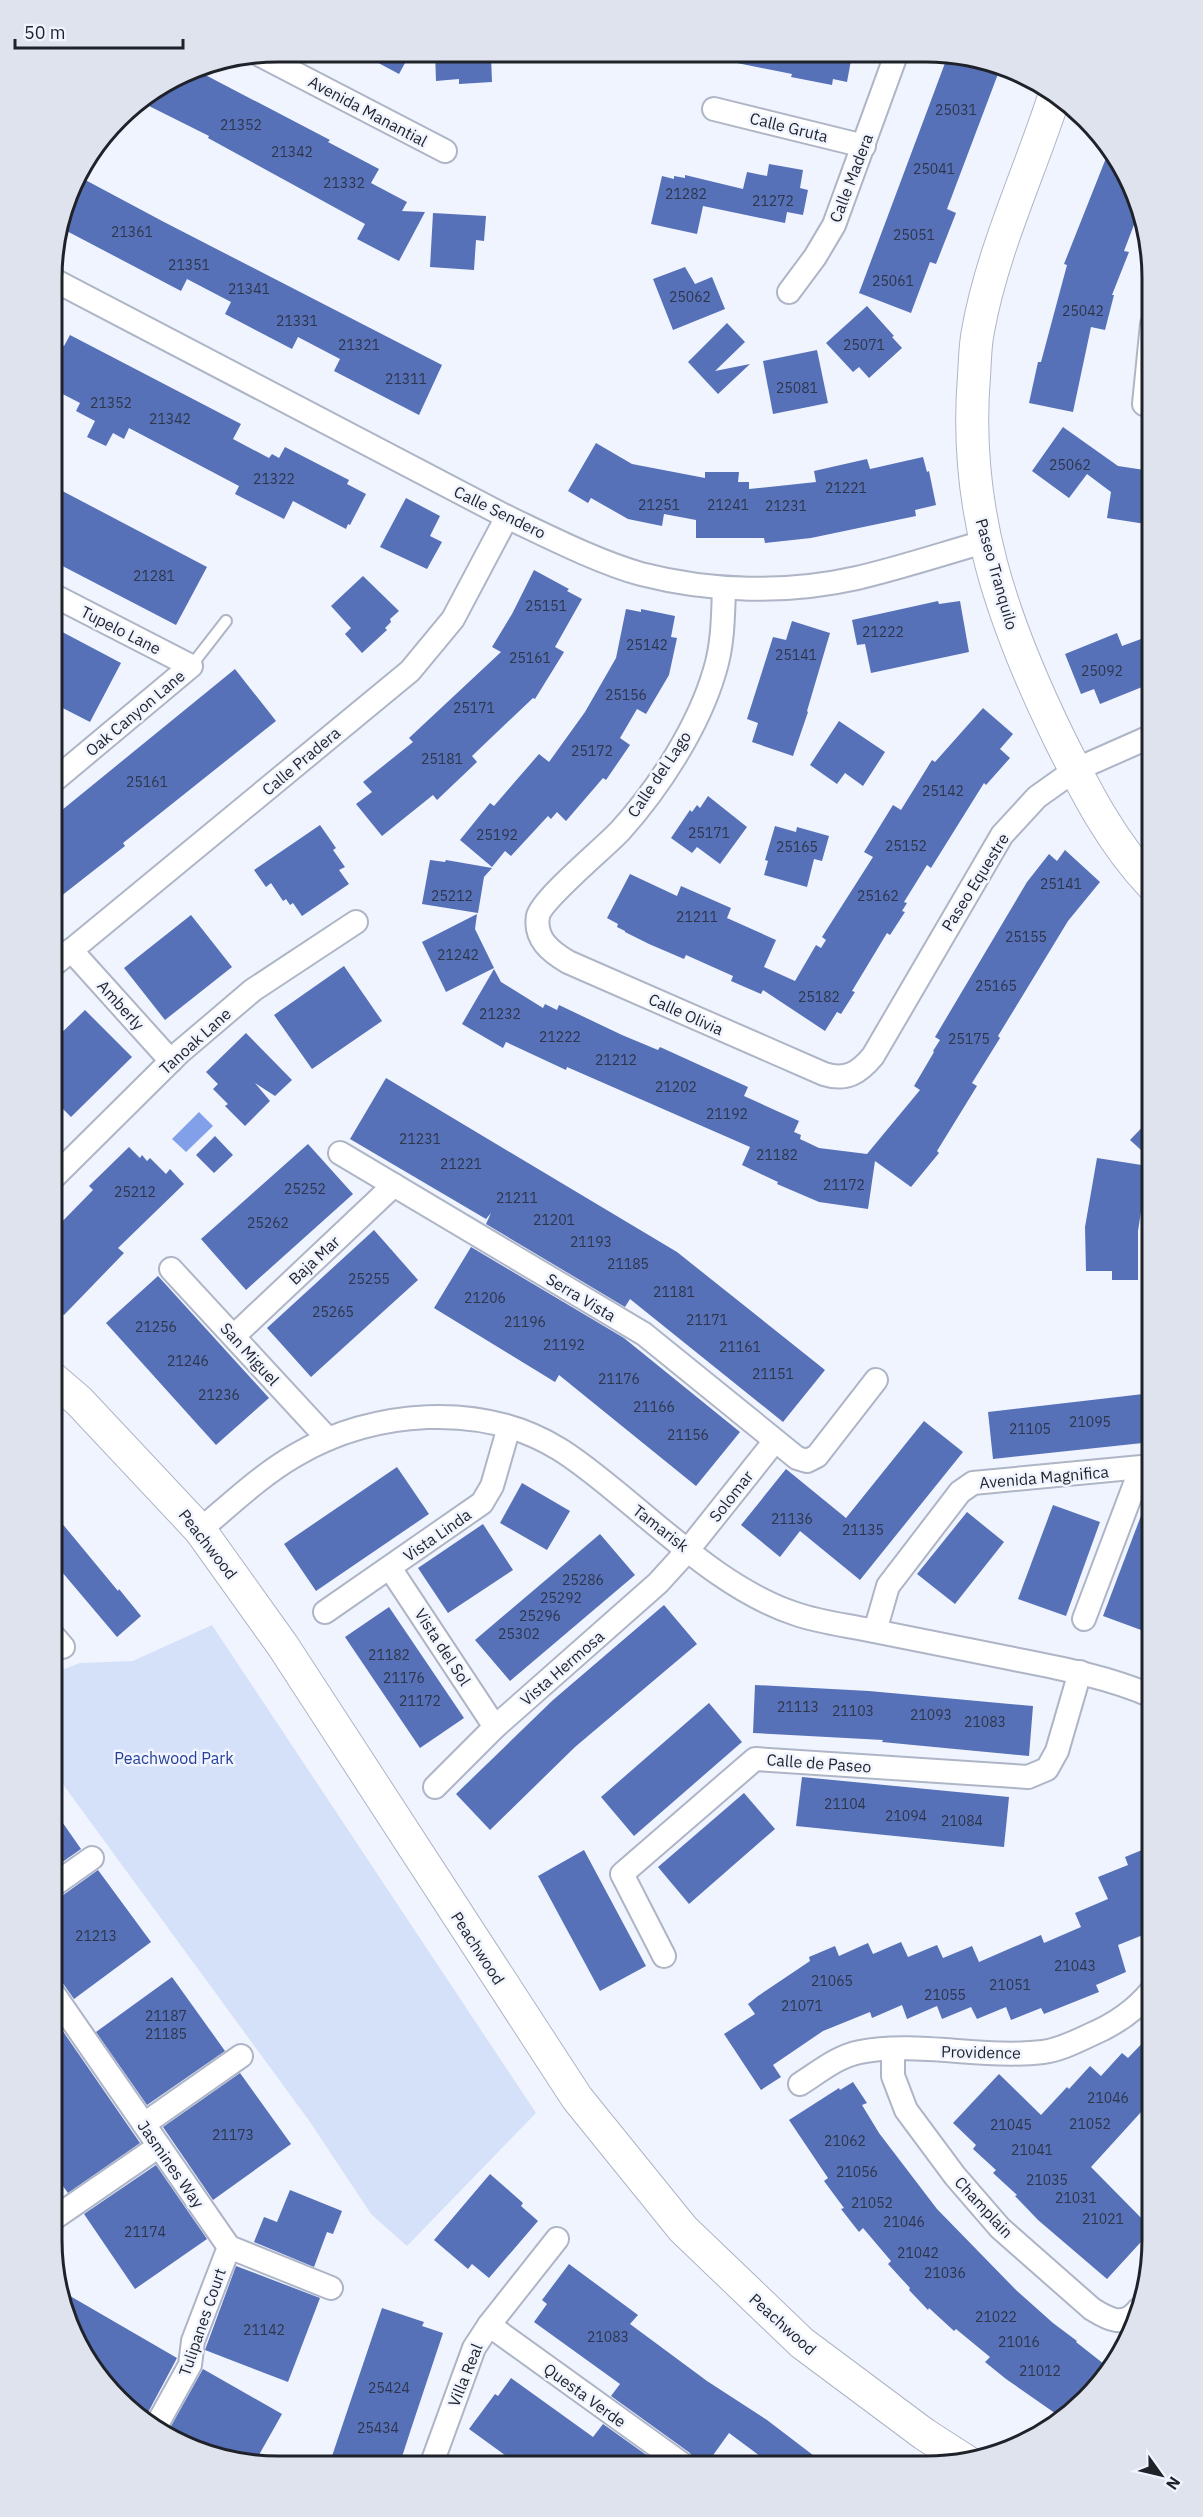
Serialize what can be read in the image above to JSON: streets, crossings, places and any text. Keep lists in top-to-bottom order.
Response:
{
  "streets": {
    "street": [
      "Avenida Manantial",
      "Calle Gruta",
      "Calle Madera",
      "Calle Sendero",
      "Paseo Tranquilo",
      "Tupelo Lane",
      "Oak Canyon Lane",
      "Calle Pradera",
      "Calle del Lago",
      "Paseo Equestre",
      "Amberly",
      "Calle Olivia",
      "Tanoak Lane",
      "Baja Mar",
      "Serra Vista",
      "San Miguel",
      "Avenida Magnifica",
      "Solomar",
      "Tamarisk",
      "Vista Linda",
      "Peachwood",
      "Vista del Sol",
      "Vista Hermosa",
      "Calle de Paseo",
      "Providence",
      "Jasmines Way",
      "Champlain",
      "Tulipanes Court",
      "Villa Real",
      "Questa Verde"
    ]
  },
  "crossings": [
    ["Calle Gruta", "Calle Madera"],
    ["Calle Sendero", "Paseo Tranquilo"],
    ["Calle Sendero", "Calle Pradera"],
    ["Calle Sendero", "Calle del Lago"],
    ["Paseo Tranquilo", "Paseo Equestre"],
    ["Tupelo Lane", "Oak Canyon Lane"],
    ["Calle Pradera", "Amberly"],
    ["Calle del Lago", "Calle Olivia"],
    ["Paseo Equestre", "Calle Olivia"],
    ["Amberly", "Tanoak Lane"],
    ["Baja Mar", "Serra Vista"],
    ["Baja Mar", "San Miguel"],
    ["Serra Vista", "Solomar"],
    ["San Miguel", "Tamarisk"],
    ["Avenida Magnifica", "Tamarisk"],
    ["Solomar", "Tamarisk"],
    ["Solomar", "Vista Hermosa"],
    ["Tamarisk", "Vista Linda"],
    ["Tamarisk", "Peachwood"],
    ["Tamarisk", "Vista Hermosa"],
    ["Tamarisk", "Calle de Paseo"],
    ["Vista Linda", "Vista del Sol"],
    ["Vista del Sol", "Vista Hermosa"],
    ["Providence", "Champlain"],
    ["Jasmines Way", "Tulipanes Court"],
    ["Villa Real", "Questa Verde"]
  ],
  "parks": ["Peachwood Park"],
  "house_numbers": [
    "25031",
    "21352",
    "21342",
    "25041",
    "21332",
    "21282",
    "21272",
    "21361",
    "25051",
    "21351",
    "25061",
    "21341",
    "25062",
    "25042",
    "21331",
    "21321",
    "25071",
    "21311",
    "25081",
    "21352",
    "21342",
    "25062",
    "21322",
    "21221",
    "21251",
    "21241",
    "21231",
    "21281",
    "25151",
    "21222",
    "25142",
    "25141",
    "25161",
    "25092",
    "25156",
    "25171",
    "25172",
    "25181",
    "25161",
    "25142",
    "25171",
    "25192",
    "25152",
    "25165",
    "25141",
    "25212",
    "25162",
    "21211",
    "25155",
    "21242",
    "25165",
    "25182",
    "21232",
    "21222",
    "25175",
    "21212",
    "21202",
    "21192",
    "21231",
    "21182",
    "21221",
    "21172",
    "25252",
    "25212",
    "21211",
    "21201",
    "25262",
    "21193",
    "21185",
    "25255",
    "21181",
    "21206",
    "25265",
    "21171",
    "21196",
    "21256",
    "21192",
    "21161",
    "21246",
    "21151",
    "21176",
    "21236",
    "21166",
    "21095",
    "21105",
    "21156",
    "21136",
    "21135",
    "25286",
    "25292",
    "25296",
    "25302",
    "21182",
    "21176",
    "21172",
    "21113",
    "21103",
    "21093",
    "21083",
    "21104",
    "21094",
    "21084",
    "21213",
    "21043",
    "21065",
    "21051",
    "21055",
    "21071",
    "21187",
    "21185",
    "21046",
    "21052",
    "21045",
    "21173",
    "21062",
    "21041",
    "21056",
    "21035",
    "21031",
    "21052",
    "21021",
    "21046",
    "21174",
    "21042",
    "21036",
    "21022",
    "21142",
    "21083",
    "21016",
    "21012",
    "25424",
    "25434"
  ],
  "scale_bar": "50 m",
  "north": "bottom right"
}
